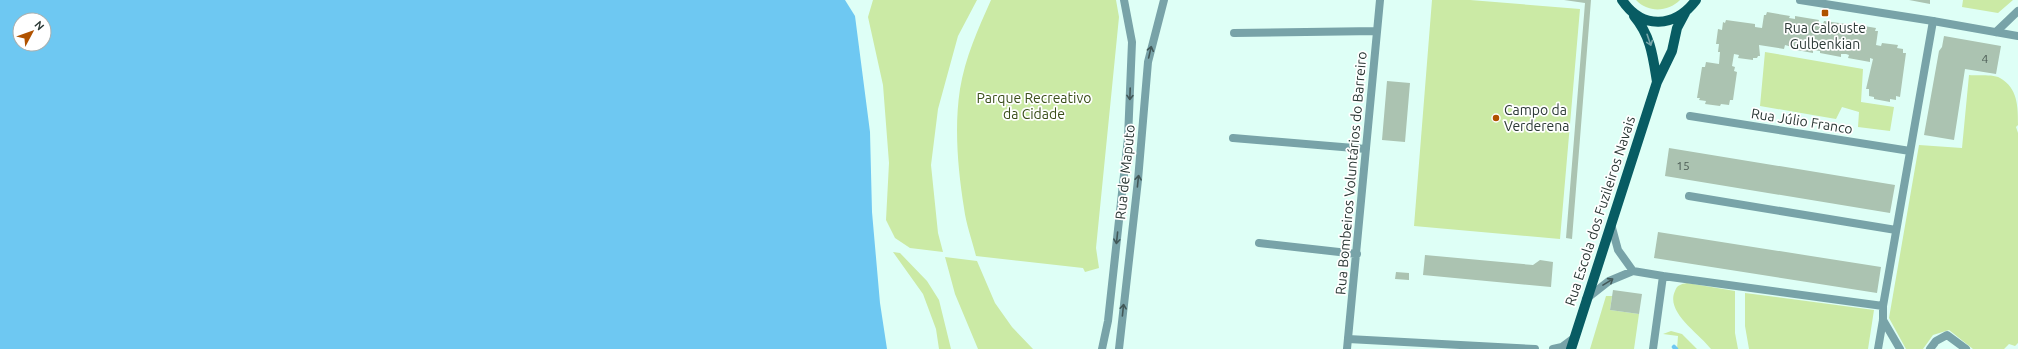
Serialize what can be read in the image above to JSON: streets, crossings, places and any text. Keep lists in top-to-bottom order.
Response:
{
  "streets": {
    "main road": ["Rua Escola dos Fuzileiros Navais"],
    "street": ["Rua Júlio Franco", "Rua de Maputo", "Rua Bombeiros Voluntários do Barreiro"]
  },
  "parks": ["Parque Recreativo da Cidade"],
  "places": {
    "transit": ["Rua Calouste Gulbenkian"],
    "other": ["Campo da Verderena"]
  },
  "house_numbers": ["4", "15"],
  "north": "top right"
}
